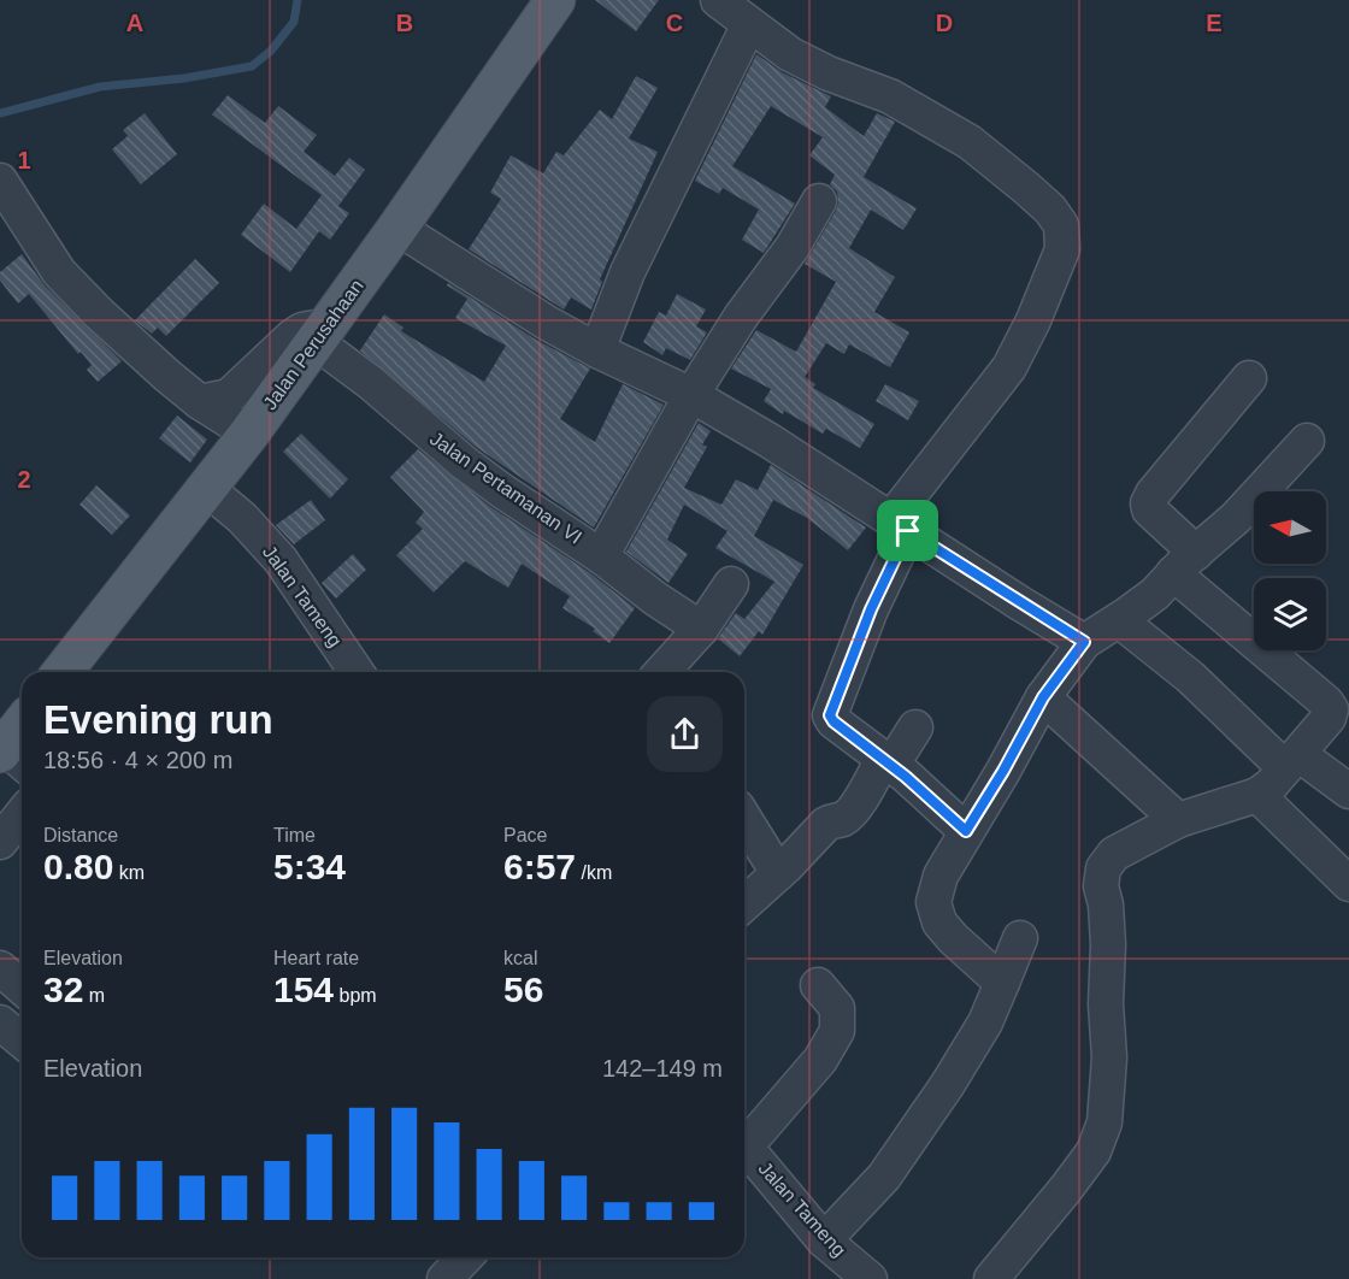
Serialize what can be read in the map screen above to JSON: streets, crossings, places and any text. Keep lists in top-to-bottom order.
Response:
{
  "streets": {
    "main road": ["Jalan Perusahaan"],
    "street": ["Jalan Pertamanan VI", "Jalan Tameng"]
  },
  "crossings": [
    ["Jalan Perusahaan", "Jalan Pertamanan VI"],
    ["Jalan Perusahaan", "Jalan Tameng"]
  ],
  "north": "left",
  "page": {
    "heading": ["Evening run", "18:56 · 4 × 200 m"],
    "stats": [
      ["Distance", "0.80 km"],
      ["Time", "5:34"],
      ["Pace", "6:57 /km"],
      ["Elevation", "32 m"],
      ["Heart rate", "154 bpm"],
      ["kcal", "56"]
    ],
    "chart": ["Elevation", "142–149 m"]
  },
  "grid": {
    "columns": [
      "A",
      "B",
      "C",
      "D",
      "E"
    ],
    "rows": ["1", "2"]
  }
}
